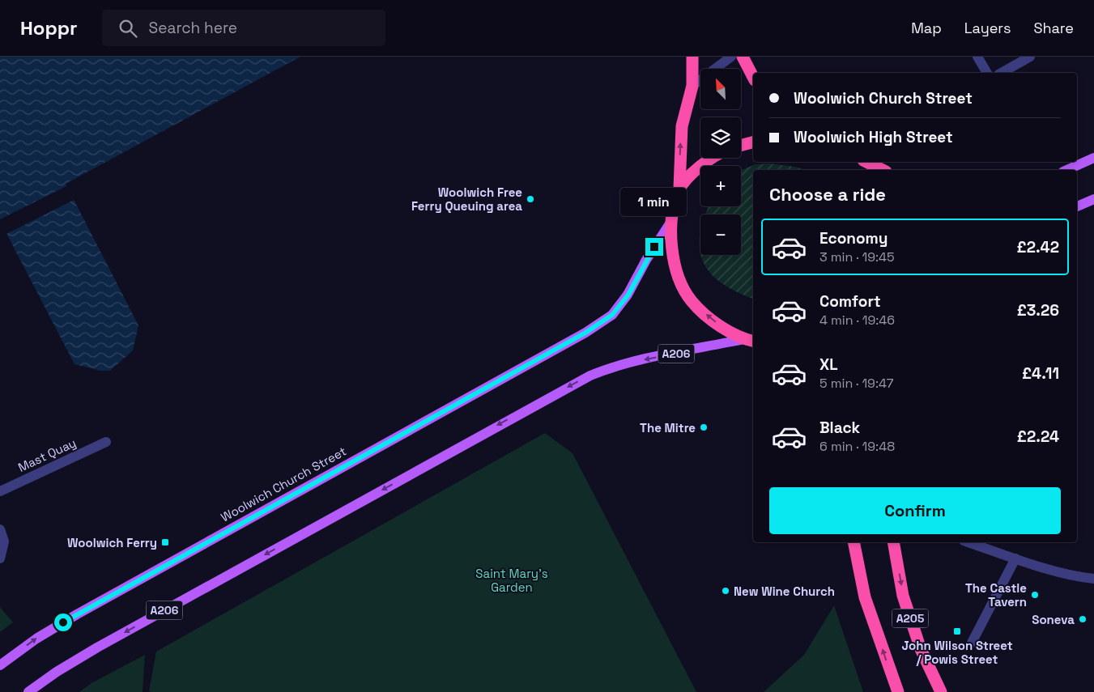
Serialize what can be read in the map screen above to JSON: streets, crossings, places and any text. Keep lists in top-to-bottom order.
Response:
{
  "streets": {
    "highway": ["A205"],
    "main road": ["A206", "Woolwich Church Street"],
    "street": ["Mast Quay"]
  },
  "parks": ["Saint Mary's Garden"],
  "places": {
    "other": [
      "Woolwich Free Ferry Queuing area",
      "The Mitre",
      "New Wine Church",
      "The Castle Tavern",
      "Soneva"
    ],
    "transit": ["Woolwich Ferry", "John Wilson Street / Powis Street"]
  },
  "north": "top left",
  "page": {
    "header": "Hoppr",
    "search": "Search here",
    "nav": ["Map", "Layers", "Share"],
    "map_buttons": ["+", "−"],
    "banner": ["Woolwich Church Street", "Woolwich High Street"],
    "heading": "Choose a ride",
    "bubble": "1 min",
    "list": [
      {
        "name": "Economy",
        "note": "3 min · 19:45",
        "value": "£2.42"
      },
      {
        "name": "Comfort",
        "note": "4 min · 19:46",
        "value": "£3.26"
      },
      {
        "name": "XL",
        "note": "5 min · 19:47",
        "value": "£4.11"
      },
      {
        "name": "Black",
        "note": "6 min · 19:48",
        "value": "£2.24"
      }
    ],
    "buttons": "Confirm"
  }
}
